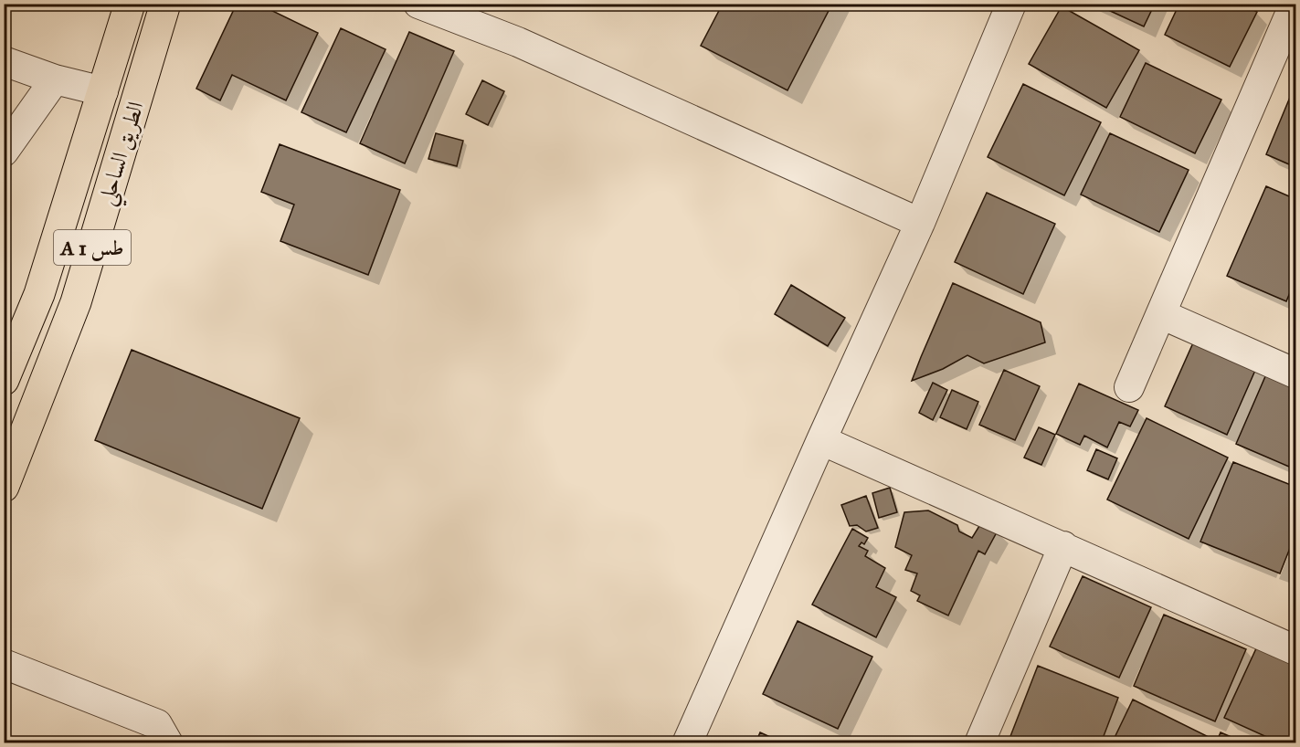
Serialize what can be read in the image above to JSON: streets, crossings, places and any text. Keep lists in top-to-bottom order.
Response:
{
  "streets": {
    "highway": ["الطريق الساحلي", "A 1 طس"]
  }
}
